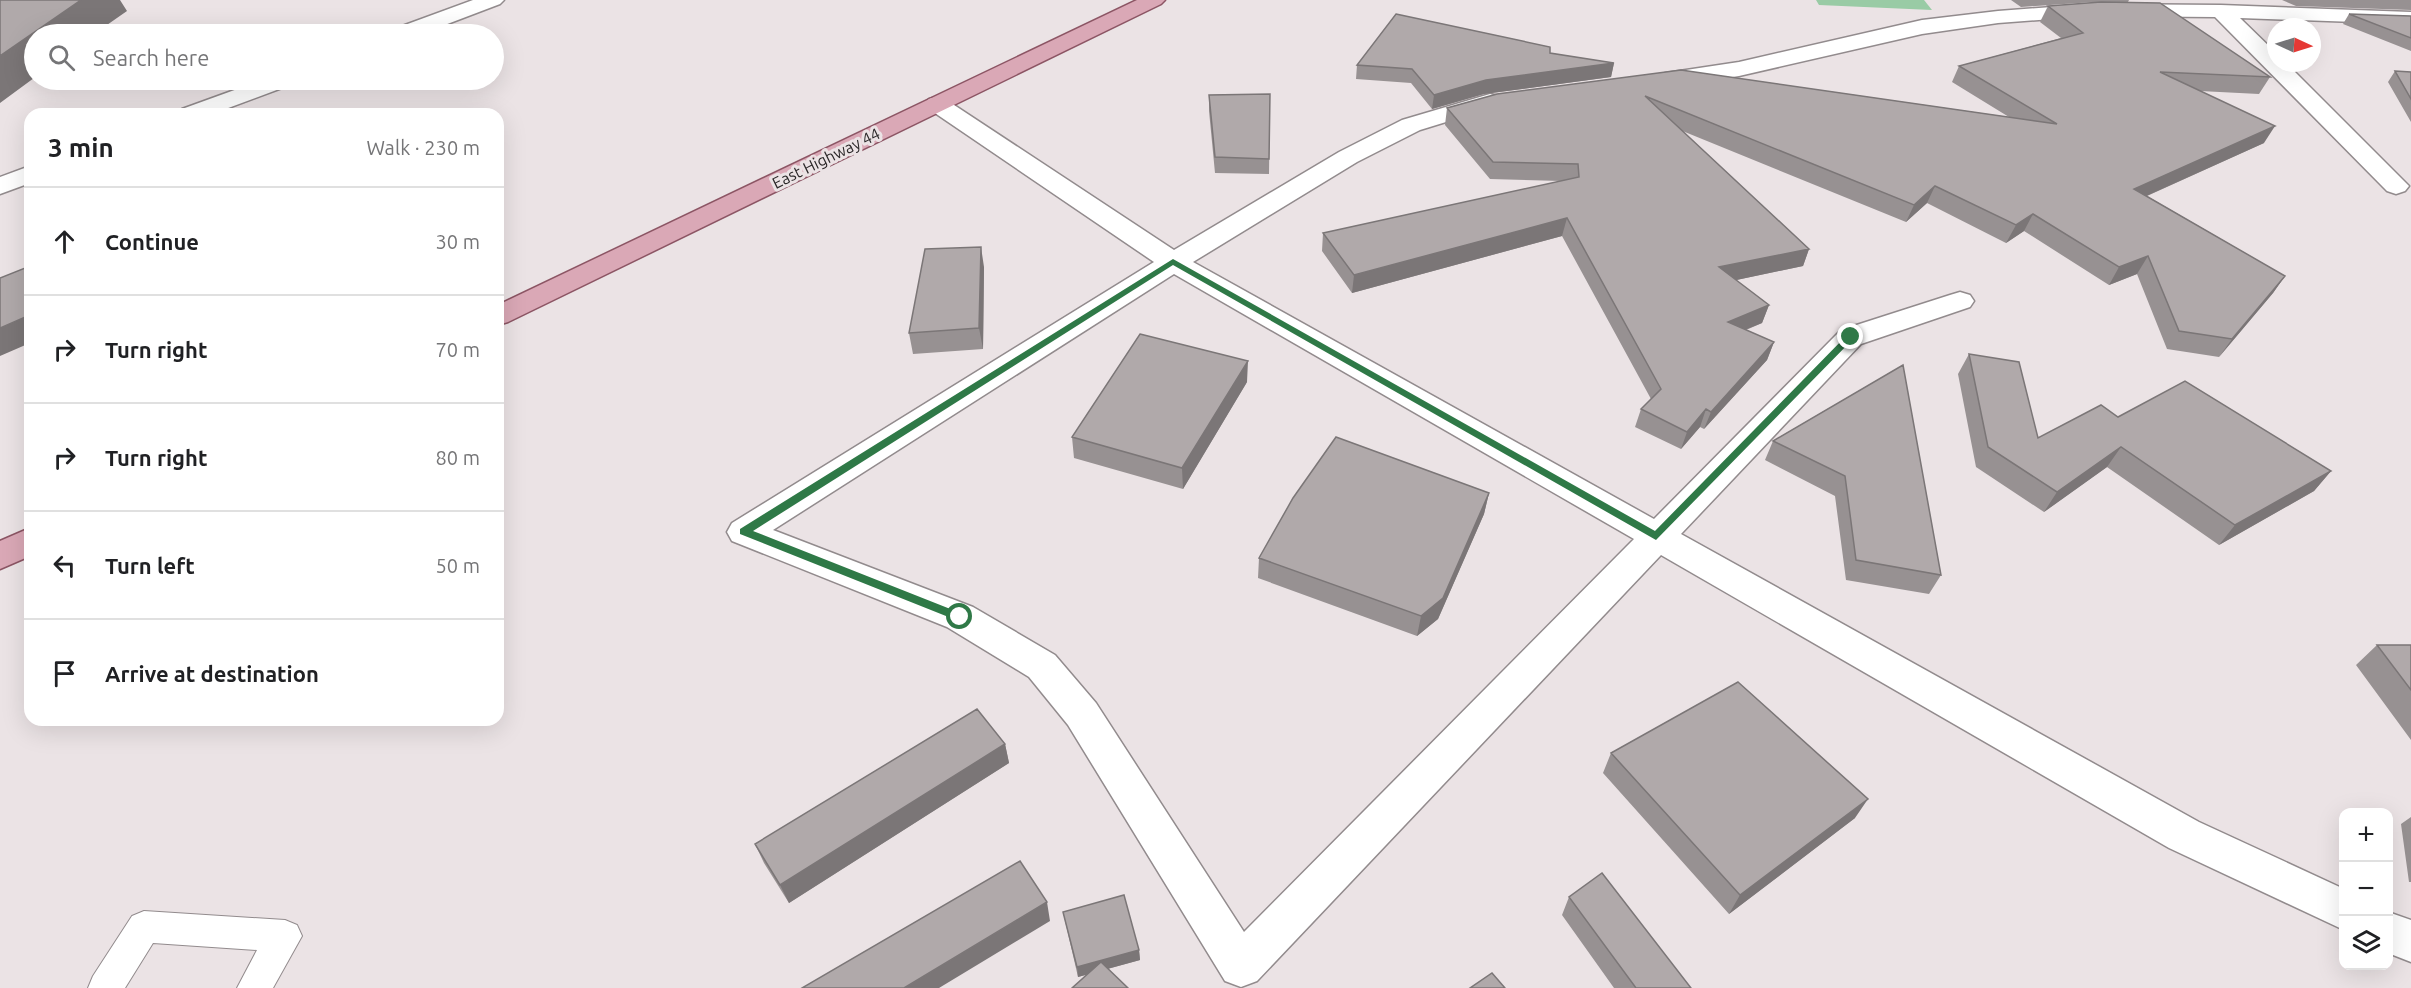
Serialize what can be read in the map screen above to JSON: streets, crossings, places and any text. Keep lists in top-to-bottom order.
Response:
{
  "streets": {
    "main road": ["East Highway 44"]
  },
  "north": "right",
  "page": {
    "search": "Search here",
    "heading": ["3 min", "Walk · 230 m"],
    "list": [
      ["Continue", "30 m"],
      ["Turn right", "70 m"],
      ["Turn right", "80 m"],
      ["Turn left", "50 m"],
      "Arrive at destination"
    ],
    "map_buttons": ["+", "−"]
  }
}
